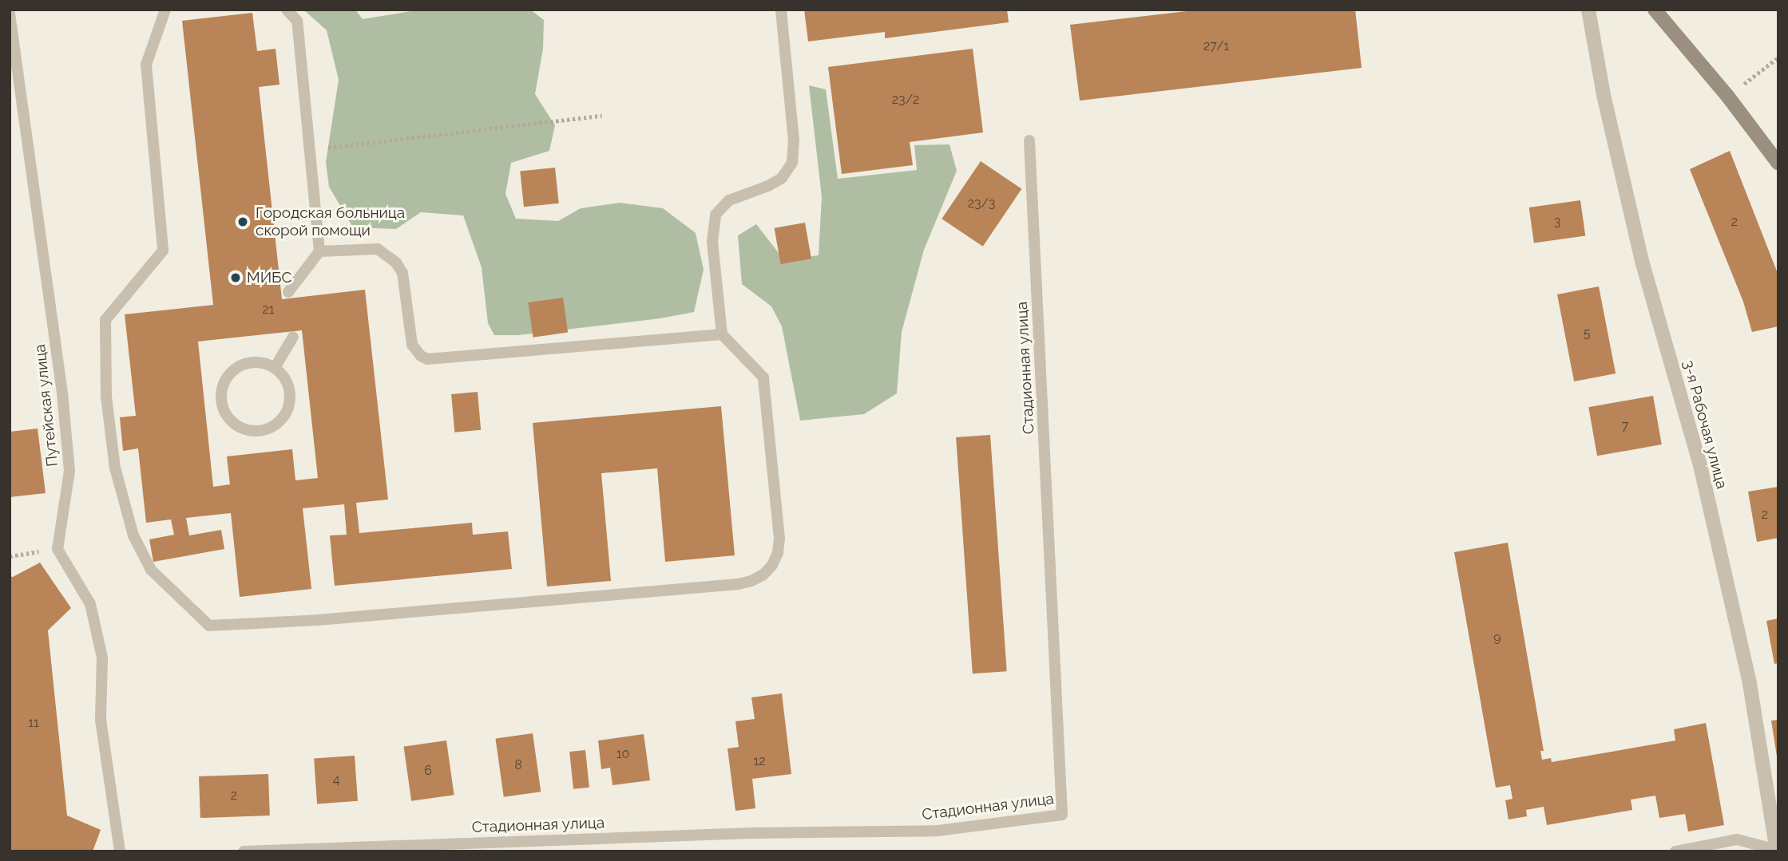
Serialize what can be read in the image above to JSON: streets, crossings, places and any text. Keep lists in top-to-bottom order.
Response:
{
  "streets": {
    "street": ["3-я Рабочая улица"],
    "lane": ["Стадионная улица", "Путейская улица"]
  },
  "places": ["Городская больница скорой помощи", "МИБС"],
  "house_numbers": [
    "27/1",
    "23/2",
    "23/3",
    "3",
    "2",
    "21",
    "5",
    "7",
    "2",
    "9",
    "11",
    "10",
    "12",
    "8",
    "6",
    "4",
    "2"
  ]
}
